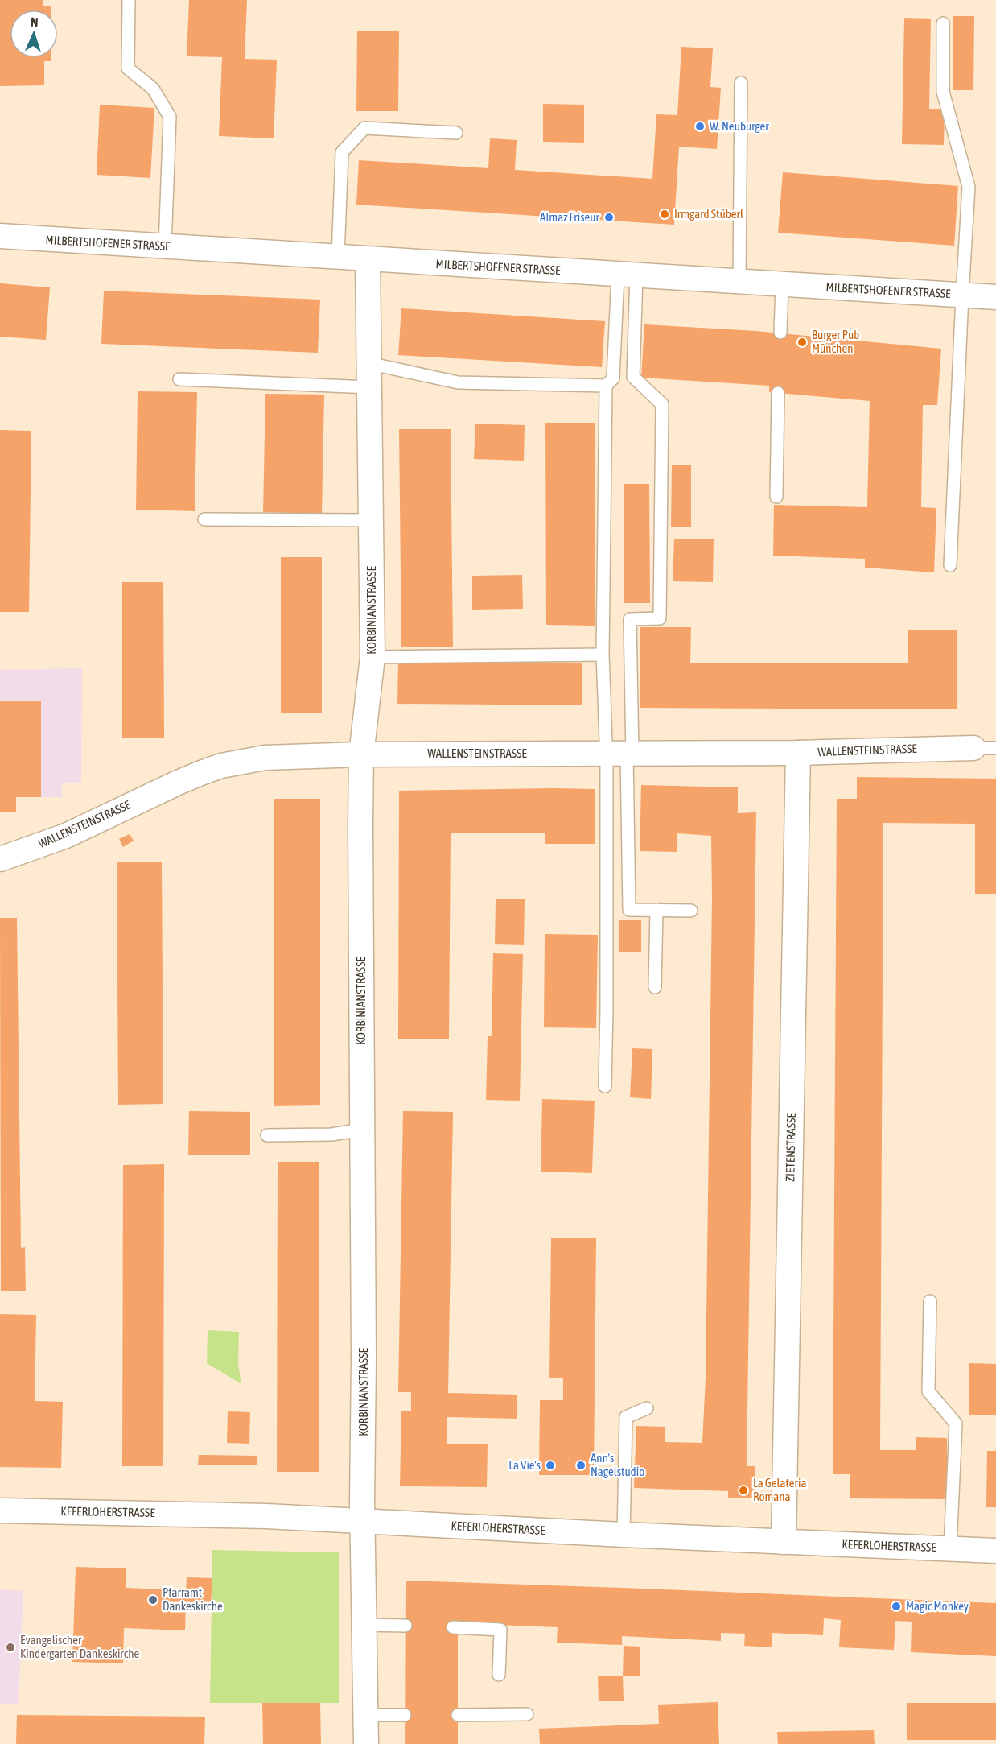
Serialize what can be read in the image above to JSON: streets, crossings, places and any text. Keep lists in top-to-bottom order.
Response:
{
  "streets": {
    "street": [
      "MILBERTSHOFENER STRASSE",
      "KORBINIANSTRASSE",
      "WALLENSTEINSTRASSE",
      "ZIETENSTRASSE",
      "KEFERLOHERSTRASSE"
    ]
  },
  "crossings": [
    ["MILBERTSHOFENER STRASSE", "KORBINIANSTRASSE"],
    ["KORBINIANSTRASSE", "WALLENSTEINSTRASSE"],
    ["KORBINIANSTRASSE", "KEFERLOHERSTRASSE"],
    ["WALLENSTEINSTRASSE", "ZIETENSTRASSE"],
    ["ZIETENSTRASSE", "KEFERLOHERSTRASSE"]
  ],
  "places": [
    "W. Neuburger",
    "Irmgard Stüberl",
    "Almaz Friseur",
    "Burger Pub München",
    "La Vie's",
    "Ann's Nagelstudio",
    "La Gelateria Romana",
    "Pfarramt Dankeskirche",
    "Magic Monkey",
    "Evangelischer Kindergarten Dankeskirche"
  ],
  "north": "top"
}
